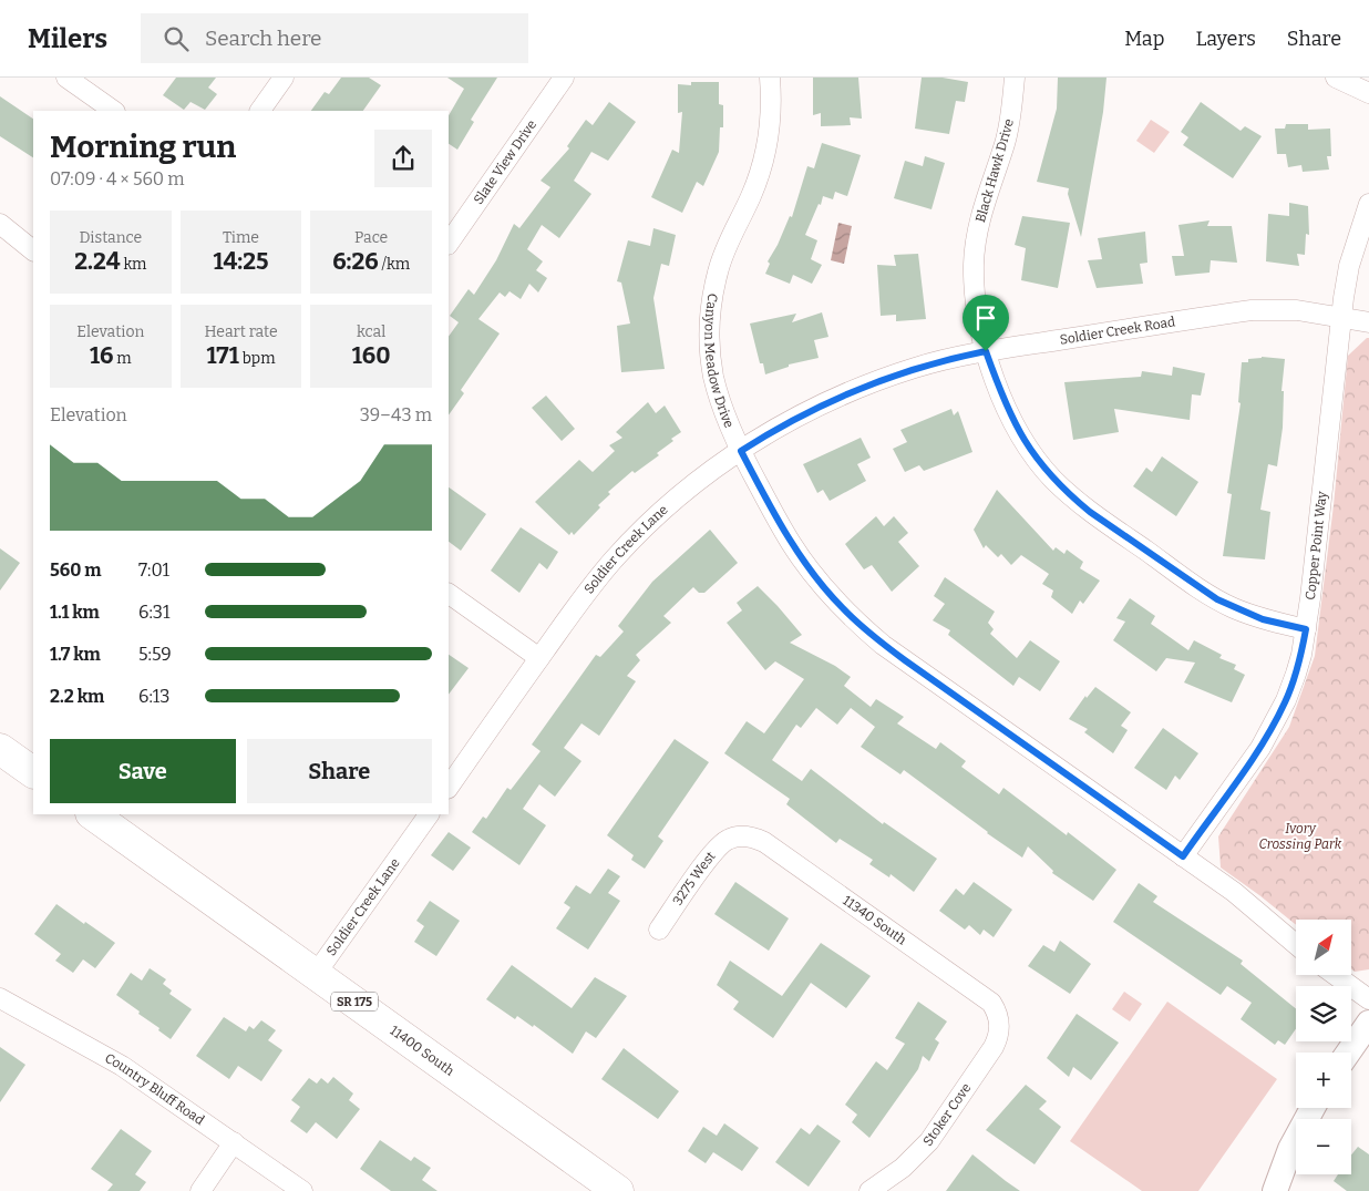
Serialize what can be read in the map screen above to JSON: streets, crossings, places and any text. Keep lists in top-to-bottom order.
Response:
{
  "streets": {
    "main road": ["SR 175", "11400 South"],
    "street": [
      "Slate View Drive",
      "Black Hawk Drive",
      "Soldier Creek Road",
      "Canyon Meadow Drive",
      "Copper Point Way",
      "Soldier Creek Lane",
      "3275 West",
      "11340 South",
      "Country Bluff Road",
      "Stoker Cove"
    ]
  },
  "crossings": [
    ["Black Hawk Drive", "Soldier Creek Road"],
    ["Black Hawk Drive", "Copper Point Way"],
    ["Soldier Creek Road", "Copper Point Way"],
    ["Soldier Creek Road", "Soldier Creek Lane"],
    ["Canyon Meadow Drive", "Copper Point Way"],
    ["Canyon Meadow Drive", "Soldier Creek Lane"],
    ["Soldier Creek Lane", "11400 South"],
    ["3275 West", "11340 South"],
    ["11340 South", "Stoker Cove"]
  ],
  "parks": ["Ivory Crossing Park"],
  "north": "top right",
  "page": {
    "header": "Milers",
    "search": "Search here",
    "nav": ["Map", "Layers", "Share"],
    "heading": ["Morning run", "07:09 · 4 × 560 m"],
    "stats": [
      ["Distance", "2.24 km"],
      ["Time", "14:25"],
      ["Pace", "6:26 /km"],
      ["Elevation", "16 m"],
      ["Heart rate", "171 bpm"],
      ["kcal", "160"]
    ],
    "chart": ["Elevation", "39–43 m"],
    "list": [
      {
        "name": "560 m",
        "note": "7:01"
      },
      {
        "name": "1.1 km",
        "note": "6:31"
      },
      {
        "name": "1.7 km",
        "note": "5:59"
      },
      {
        "name": "2.2 km",
        "note": "6:13"
      }
    ],
    "buttons": ["Save", "Share"],
    "map_buttons": ["+", "−"]
  }
}
